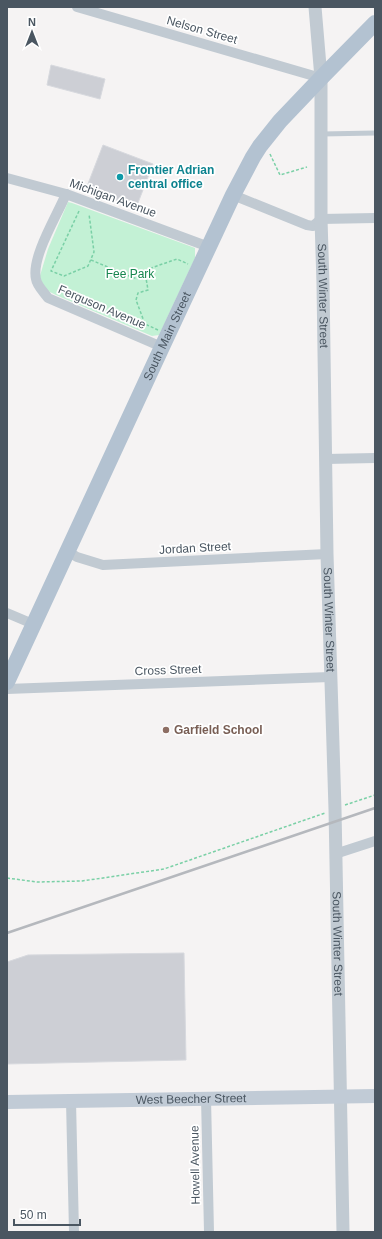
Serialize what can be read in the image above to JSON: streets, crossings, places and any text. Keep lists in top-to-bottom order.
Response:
{
  "streets": {
    "main road": ["South Main Street", "West Beecher Street"],
    "street": [
      "Nelson Street",
      "Michigan Avenue",
      "South Winter Street",
      "Ferguson Avenue",
      "Jordan Street",
      "Cross Street",
      "Howell Avenue"
    ]
  },
  "crossings": [
    ["Nelson Street", "South Winter Street"],
    ["Nelson Street", "South Main Street"],
    ["Michigan Avenue", "Ferguson Avenue"],
    ["Michigan Avenue", "South Main Street"],
    ["South Winter Street", "South Main Street"],
    ["South Winter Street", "Jordan Street"],
    ["South Winter Street", "Cross Street"],
    ["South Winter Street", "West Beecher Street"],
    ["Ferguson Avenue", "South Main Street"],
    ["South Main Street", "Jordan Street"],
    ["West Beecher Street", "Howell Avenue"]
  ],
  "parks": ["Fee Park"],
  "places": ["Frontier Adrian central office", "Garfield School"],
  "scale_bar": "50 m",
  "north": "top"
}
